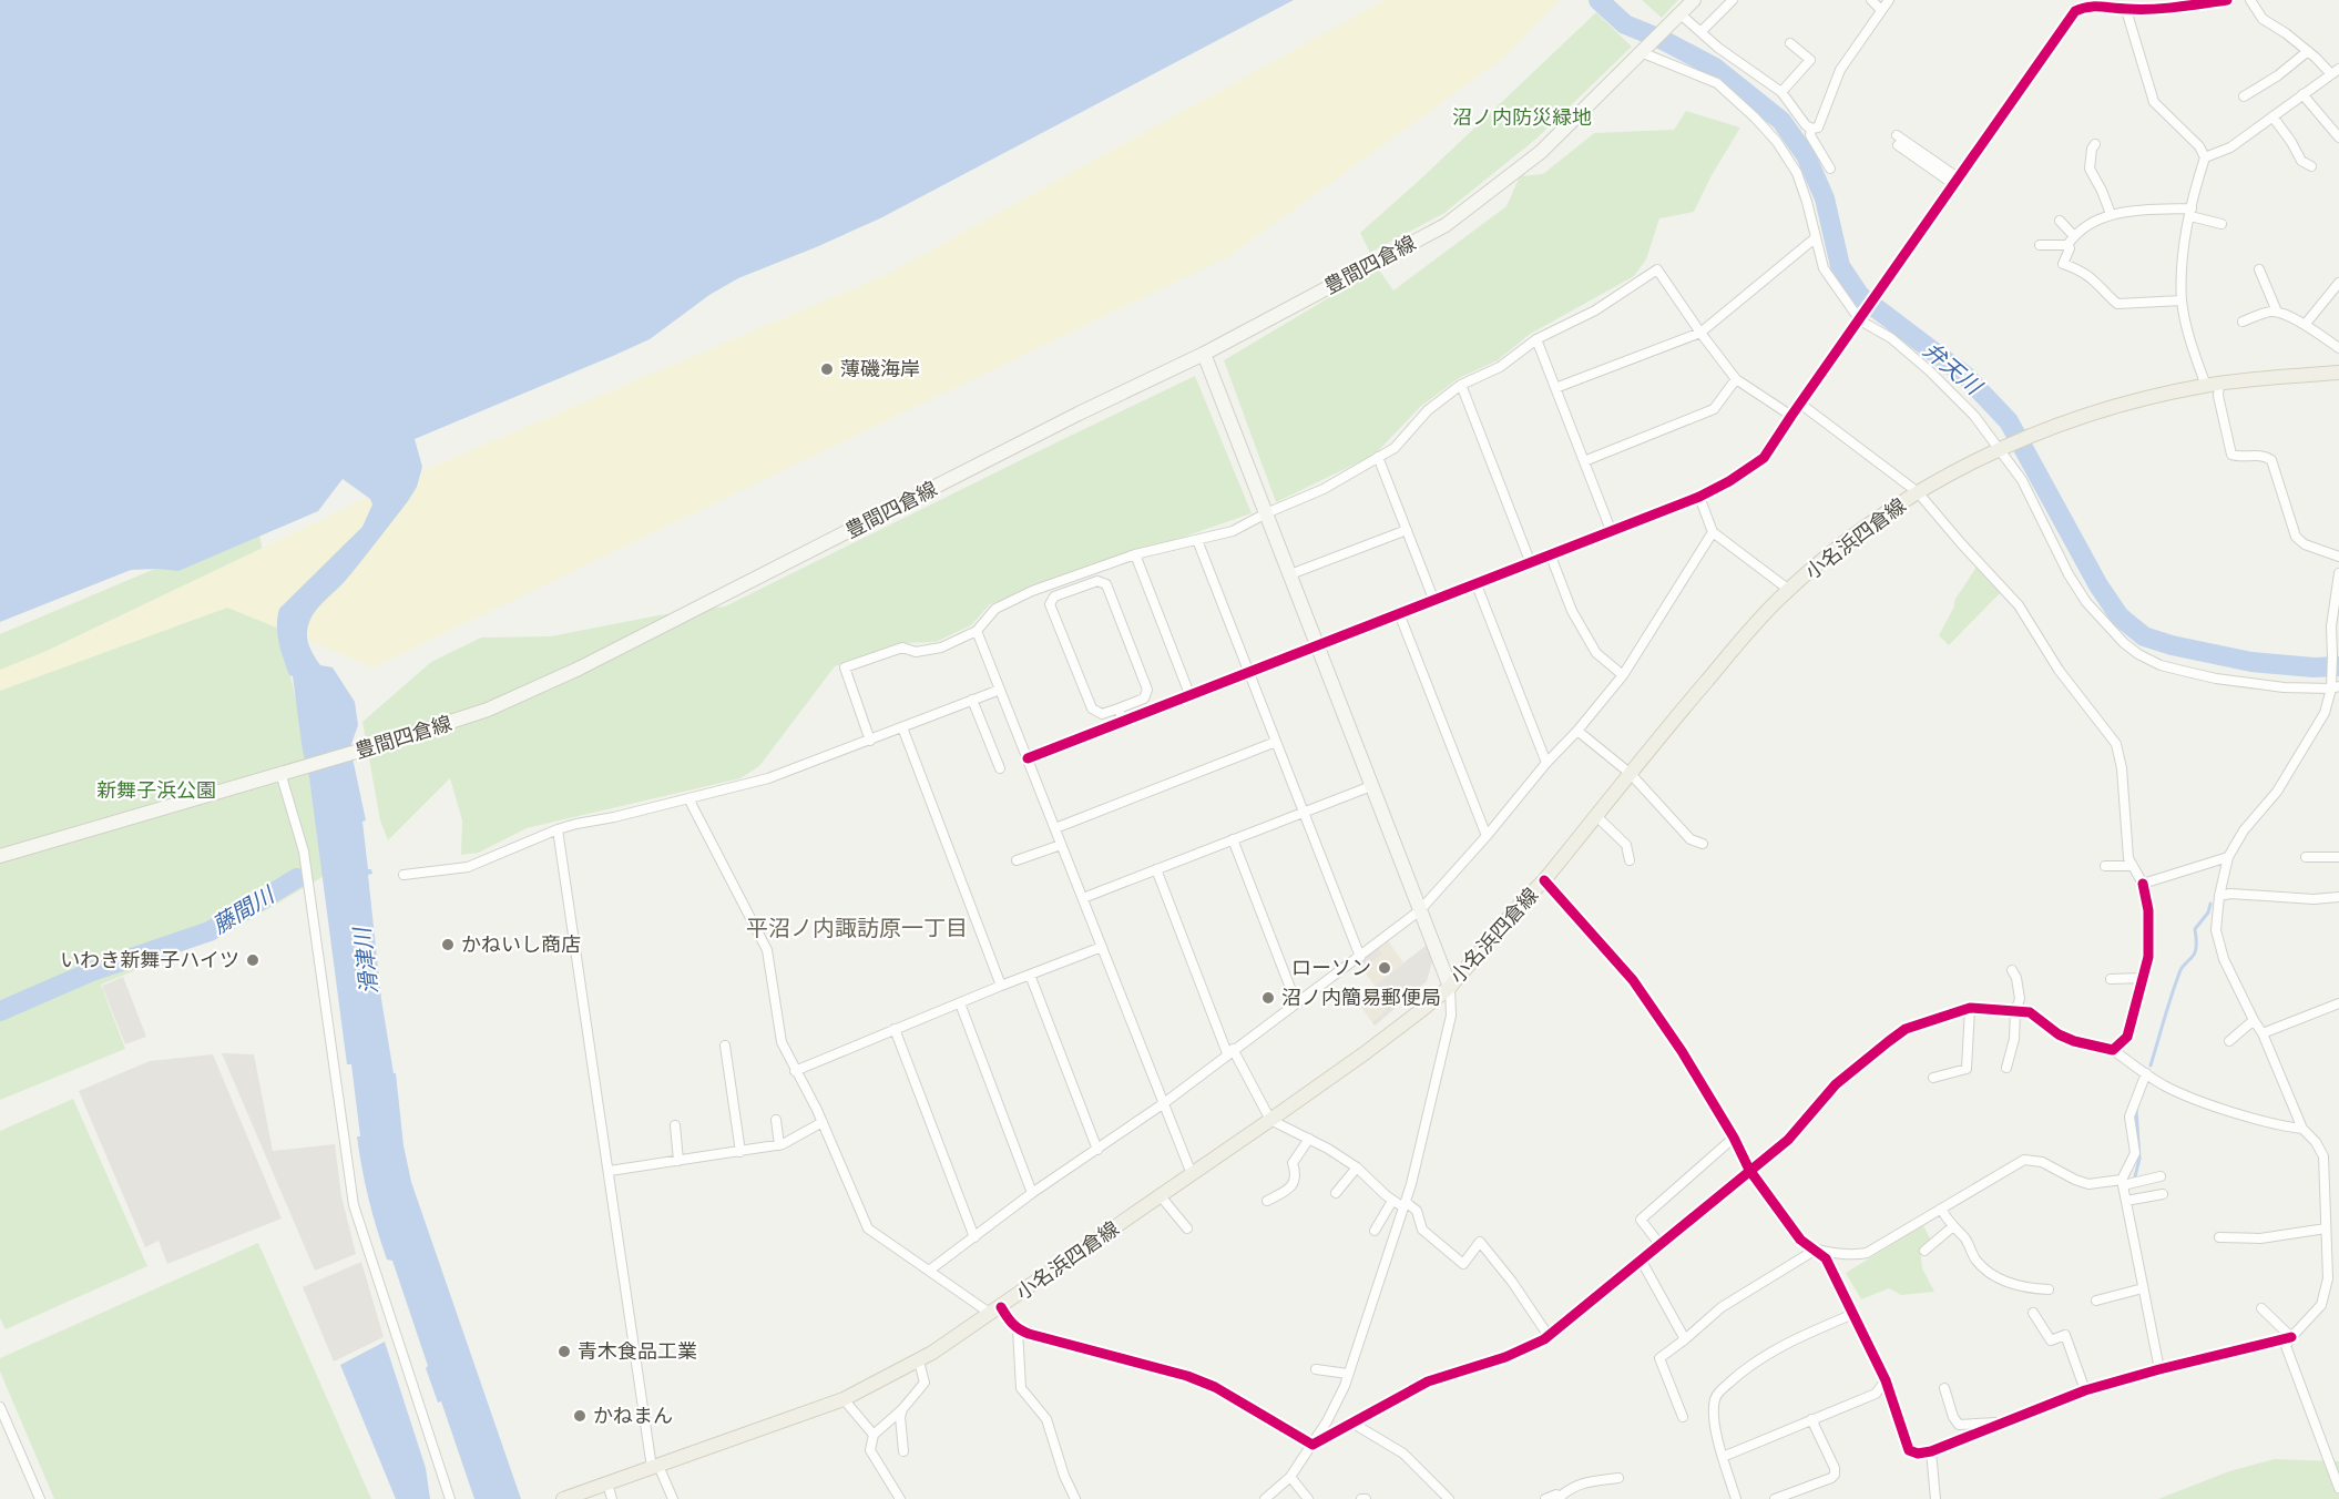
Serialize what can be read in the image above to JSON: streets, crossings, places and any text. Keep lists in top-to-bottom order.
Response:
{
  "streets": {
    "main road": ["豊間四倉線", "小名浜四倉線"]
  },
  "districts": ["平沼ノ内諏訪原一丁目"],
  "water": ["弁天川", "藤間川", "滑津川"],
  "parks": ["沼ノ内防災緑地", "新舞子浜公園"],
  "places": [
    "薄磯海岸",
    "かねいし商店",
    "いわき新舞子ハイツ",
    "ローソン",
    "沼ノ内簡易郵便局",
    "青木食品工業",
    "かねまん"
  ]
}
